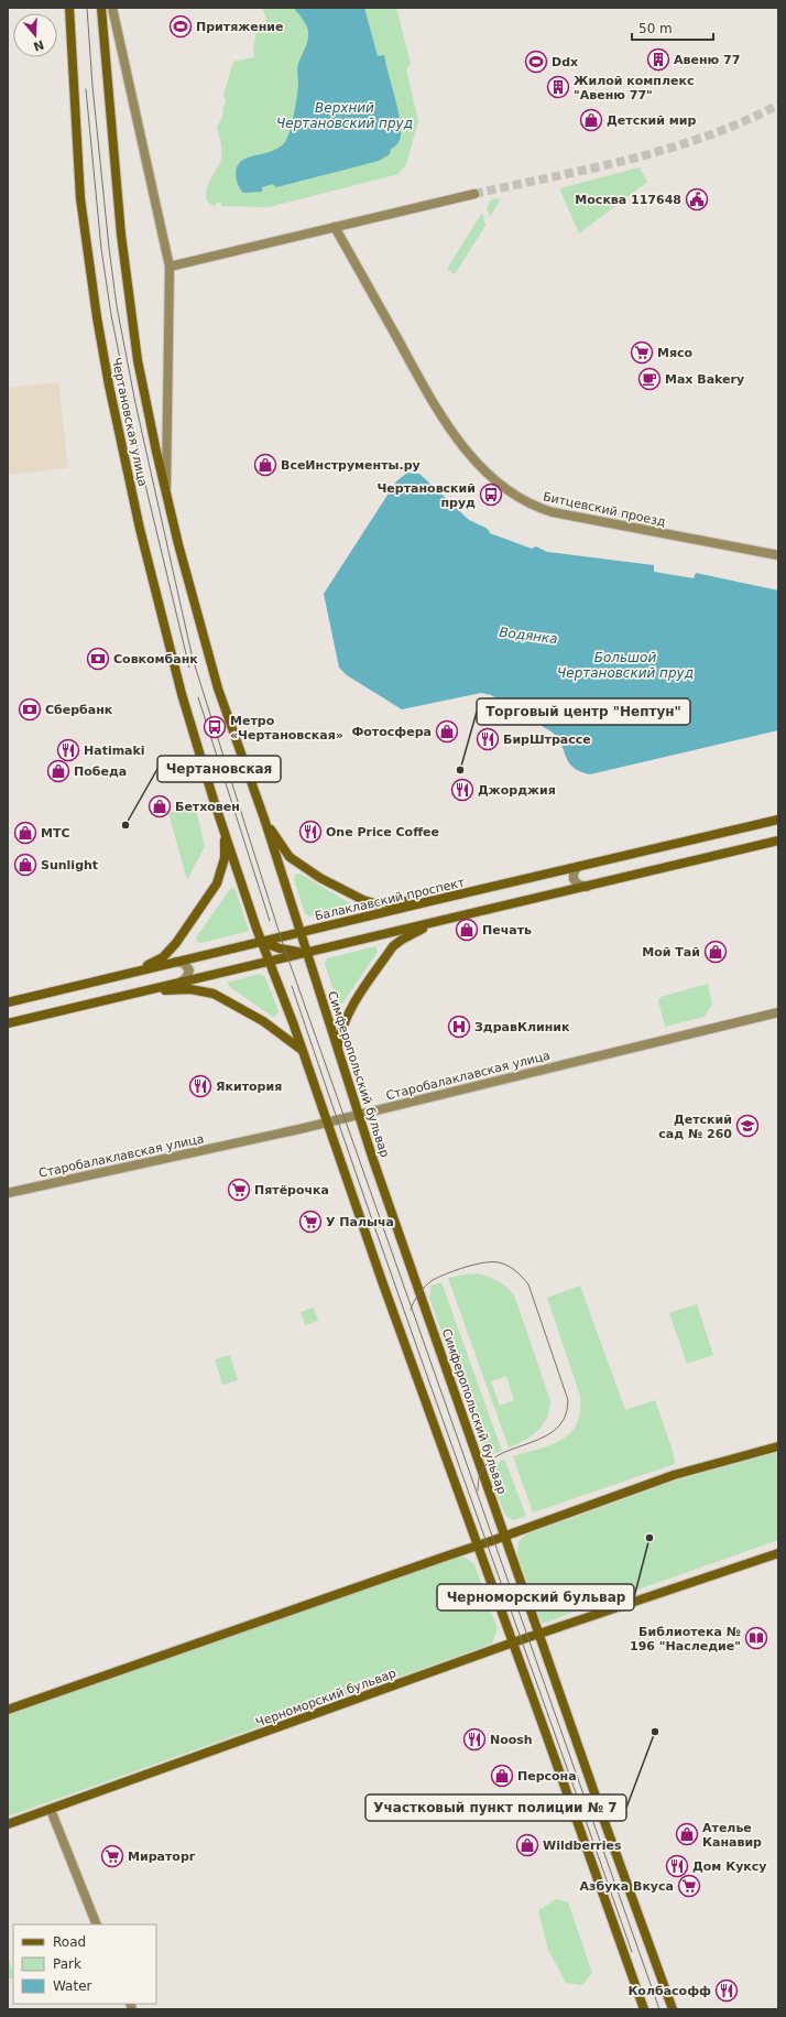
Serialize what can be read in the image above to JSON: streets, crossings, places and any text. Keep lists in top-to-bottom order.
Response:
{
  "streets": {
    "main road": [
      "Чертановская улица",
      "Балаклавский проспект",
      "Симферопольский бульвар",
      "Черноморский бульвар"
    ],
    "street": ["Битцевский проезд", "Старобалаклавская улица"]
  },
  "crossings": [
    ["Чертановская улица", "Симферопольский бульвар"],
    ["Балаклавский проспект", "Симферопольский бульвар"],
    ["Симферопольский бульвар", "Старобалаклавская улица"],
    ["Симферопольский бульвар", "Черноморский бульвар"]
  ],
  "water": ["Верхний Чертановский пруд", "Водянка", "Большой Чертановский пруд"],
  "places": {
    "sports": ["Притяжение", "Ddx"],
    "building": ["Авеню 77", "Жилой комплекс \"Авеню 77\""],
    "shop": [
      "Детский мир",
      "ВсеИнструменты.ру",
      "Фотосфера",
      "Победа",
      "Бетховен",
      "МТС",
      "Sunlight",
      "Печать",
      "Мой Тай",
      "Персона",
      "Ателье Канавир",
      "Wildberries"
    ],
    "public building": ["Москва 117648"],
    "supermarket": [
      "Мясо",
      "Пятёрочка",
      "У Палыча",
      "Мираторг",
      "Азбука Вкуса"
    ],
    "cafe": ["Max Bakery"],
    "bus stop": ["Чертановский пруд", "Метро «Чертановская»"],
    "bank": ["Совкомбанк", "Сбербанк"],
    "restaurant": [
      "БирШтрассе",
      "Hatimaki",
      "Джорджия",
      "One Price Coffee",
      "Якитория",
      "Noosh",
      "Дом Куксу",
      "Колбасофф"
    ],
    "other": [
      "Торговый центр \"Нептун\"",
      "Чертановская",
      "Черноморский бульвар",
      "Участковый пункт полиции № 7"
    ],
    "hospital": ["ЗдравКлиник"],
    "school or university": ["Детский сад № 260"],
    "library": ["Библиотека № 196 \"Наследие\""]
  },
  "legend": ["Road", "Park", "Water"],
  "scale_bar": "50 m",
  "north": "bottom"
}
